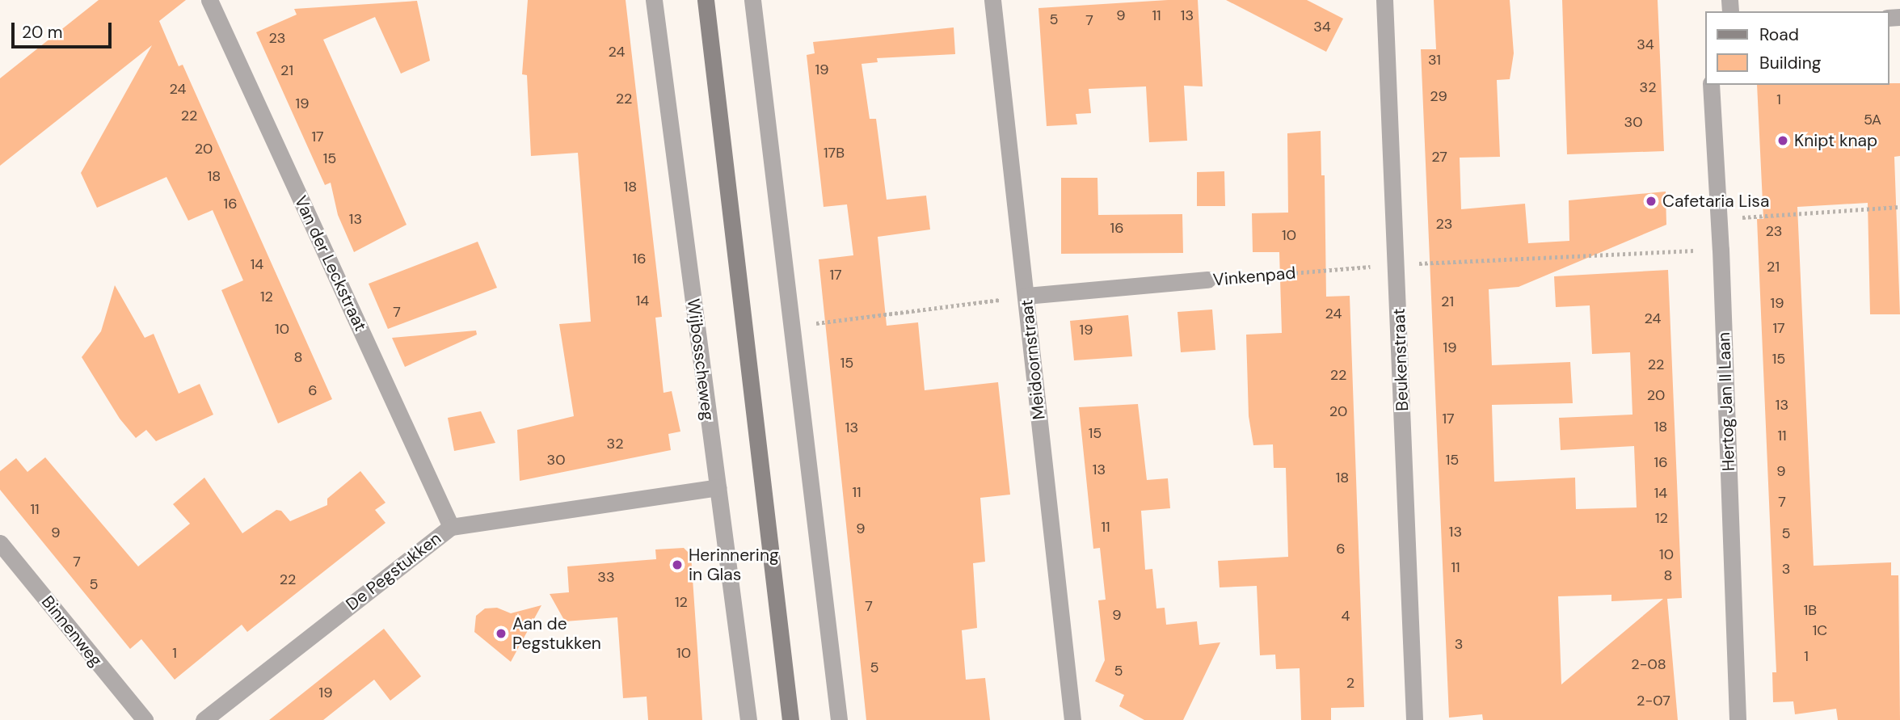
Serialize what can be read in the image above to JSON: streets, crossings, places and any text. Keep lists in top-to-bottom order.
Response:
{
  "streets": {
    "street": [
      "Van der Leckstraat",
      "Vinkenpad",
      "Wijbosscheweg",
      "Meidoornstraat",
      "Beukenstraat",
      "Hertog Jan II Laan",
      "De Pegstukken",
      "Binnenweg"
    ]
  },
  "crossings": [
    ["Van der Leckstraat", "De Pegstukken"],
    ["Vinkenpad", "Meidoornstraat"],
    ["Vinkenpad", "Beukenstraat"],
    ["Vinkenpad", "Hertog Jan II Laan"],
    ["Wijbosscheweg", "De Pegstukken"]
  ],
  "places": [
    "Knipt knap",
    "Cafetaria Lisa",
    "Herinnering in Glas",
    "Aan de Pegstukken"
  ],
  "house_numbers": [
    "9",
    "11",
    "13",
    "5",
    "7",
    "34",
    "23",
    "34",
    "24",
    "31",
    "19",
    "21",
    "32",
    "24",
    "29",
    "22",
    "1",
    "19",
    "22",
    "5A",
    "30",
    "17",
    "20",
    "17B",
    "27",
    "15",
    "18",
    "18",
    "16",
    "13",
    "23",
    "16",
    "23",
    "10",
    "16",
    "14",
    "21",
    "17",
    "12",
    "14",
    "21",
    "19",
    "7",
    "24",
    "24",
    "17",
    "10",
    "19",
    "19",
    "8",
    "15",
    "15",
    "22",
    "22",
    "6",
    "20",
    "13",
    "20",
    "17",
    "18",
    "13",
    "15",
    "11",
    "32",
    "30",
    "15",
    "16",
    "13",
    "9",
    "18",
    "11",
    "14",
    "7",
    "11",
    "12",
    "11",
    "9",
    "13",
    "9",
    "5",
    "6",
    "10",
    "7",
    "11",
    "3",
    "8",
    "33",
    "22",
    "5",
    "12",
    "7",
    "1B",
    "9",
    "4",
    "1C",
    "3",
    "1",
    "10",
    "1",
    "2-08",
    "5",
    "5",
    "2",
    "19",
    "2-07"
  ],
  "legend": ["Road", "Building"],
  "scale_bar": "20 m"
}
